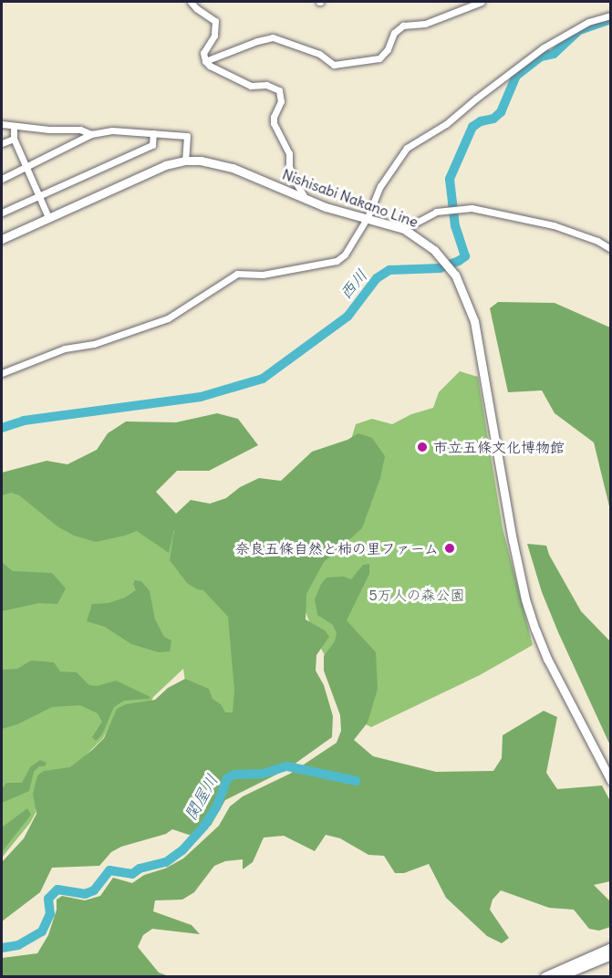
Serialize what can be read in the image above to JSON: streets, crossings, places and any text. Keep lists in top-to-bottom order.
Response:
{
  "streets": {
    "main road": ["Nishisabi Nakano Line"]
  },
  "water": ["西川", "関屋川"],
  "parks": ["5万人の森公園"],
  "places": ["市立五條文化博物館", "奈良五條自然と柿の里ファーム"]
}
